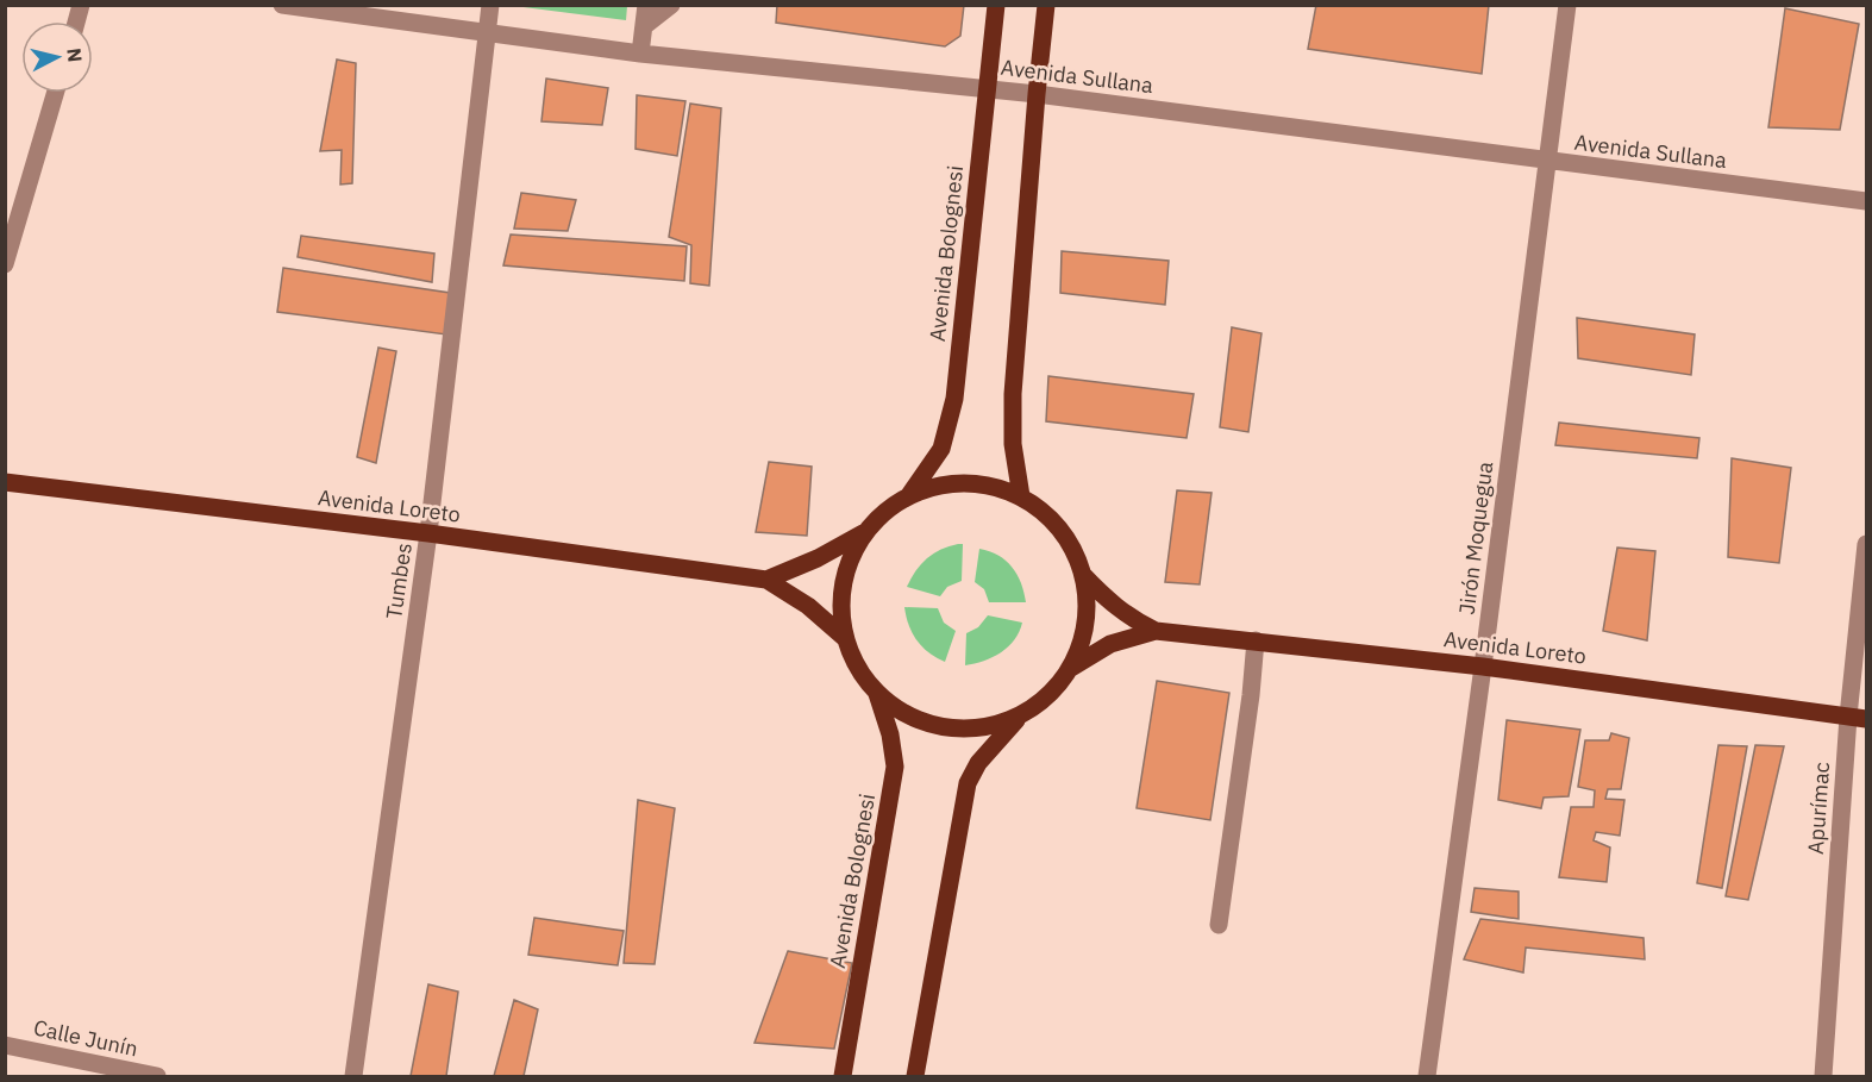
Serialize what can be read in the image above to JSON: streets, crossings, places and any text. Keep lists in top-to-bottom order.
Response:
{
  "streets": {
    "main road": ["Avenida Bolognesi", "Avenida Loreto"],
    "street": [
      "Avenida Sullana",
      "Jirón Moquegua",
      "Tumbes",
      "Apurímac",
      "Calle Junín"
    ]
  },
  "crossings": [
    ["Avenida Sullana", "Avenida Bolognesi"],
    ["Avenida Sullana", "Jirón Moquegua"],
    ["Avenida Sullana", "Tumbes"],
    ["Avenida Bolognesi", "Avenida Loreto"],
    ["Avenida Loreto", "Jirón Moquegua"],
    ["Avenida Loreto", "Tumbes"],
    ["Avenida Loreto", "Apurímac"]
  ],
  "north": "right"
}
